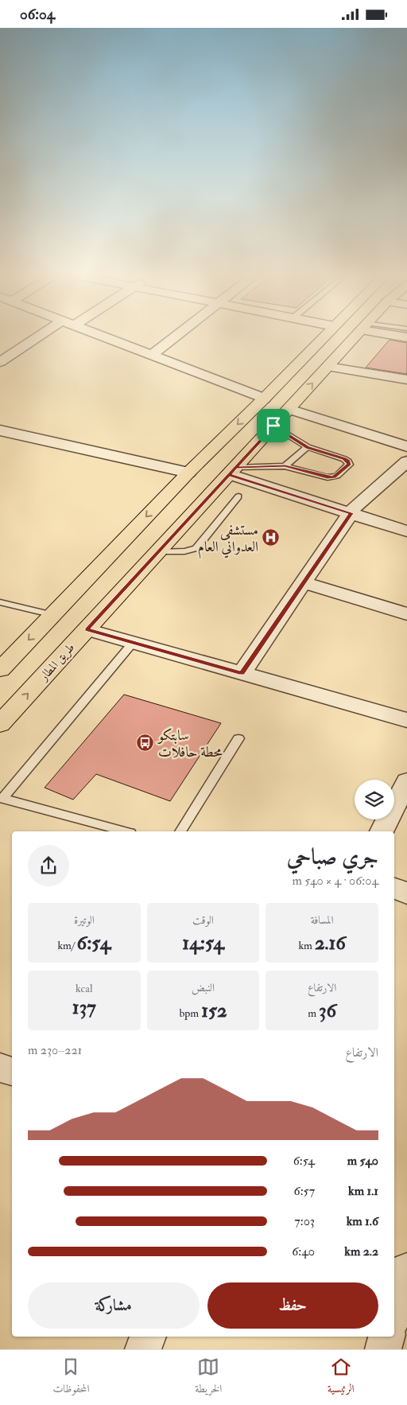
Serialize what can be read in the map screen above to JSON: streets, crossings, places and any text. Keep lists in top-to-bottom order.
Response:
{
  "streets": {
    "main road": ["طريق المطار"]
  },
  "places": {
    "hospital": ["مستشفى العدواني العام"],
    "bus stop": ["سابتكو محطة حافلات"]
  },
  "page": {
    "status": "06:04",
    "heading": ["جري صباحي", "06:04 · 4 × 540 m"],
    "stats": [
      ["المسافة", "2.16 km"],
      ["الوقت", "14:54"],
      ["الوتيرة", "6:54 /km"],
      ["الارتفاع", "36 m"],
      ["النبض", "152 bpm"],
      ["kcal", "137"]
    ],
    "chart": ["الارتفاع", "221–230 m"],
    "list": [
      {
        "name": "540 m",
        "note": "6:54"
      },
      {
        "name": "1.1 km",
        "note": "6:57"
      },
      {
        "name": "1.6 km",
        "note": "7:03"
      },
      {
        "name": "2.2 km",
        "note": "6:40"
      }
    ],
    "buttons": ["حفظ", "مشاركة"],
    "tabs": ["الرئيسية", "الخريطة", "المحفوظات"]
  }
}
